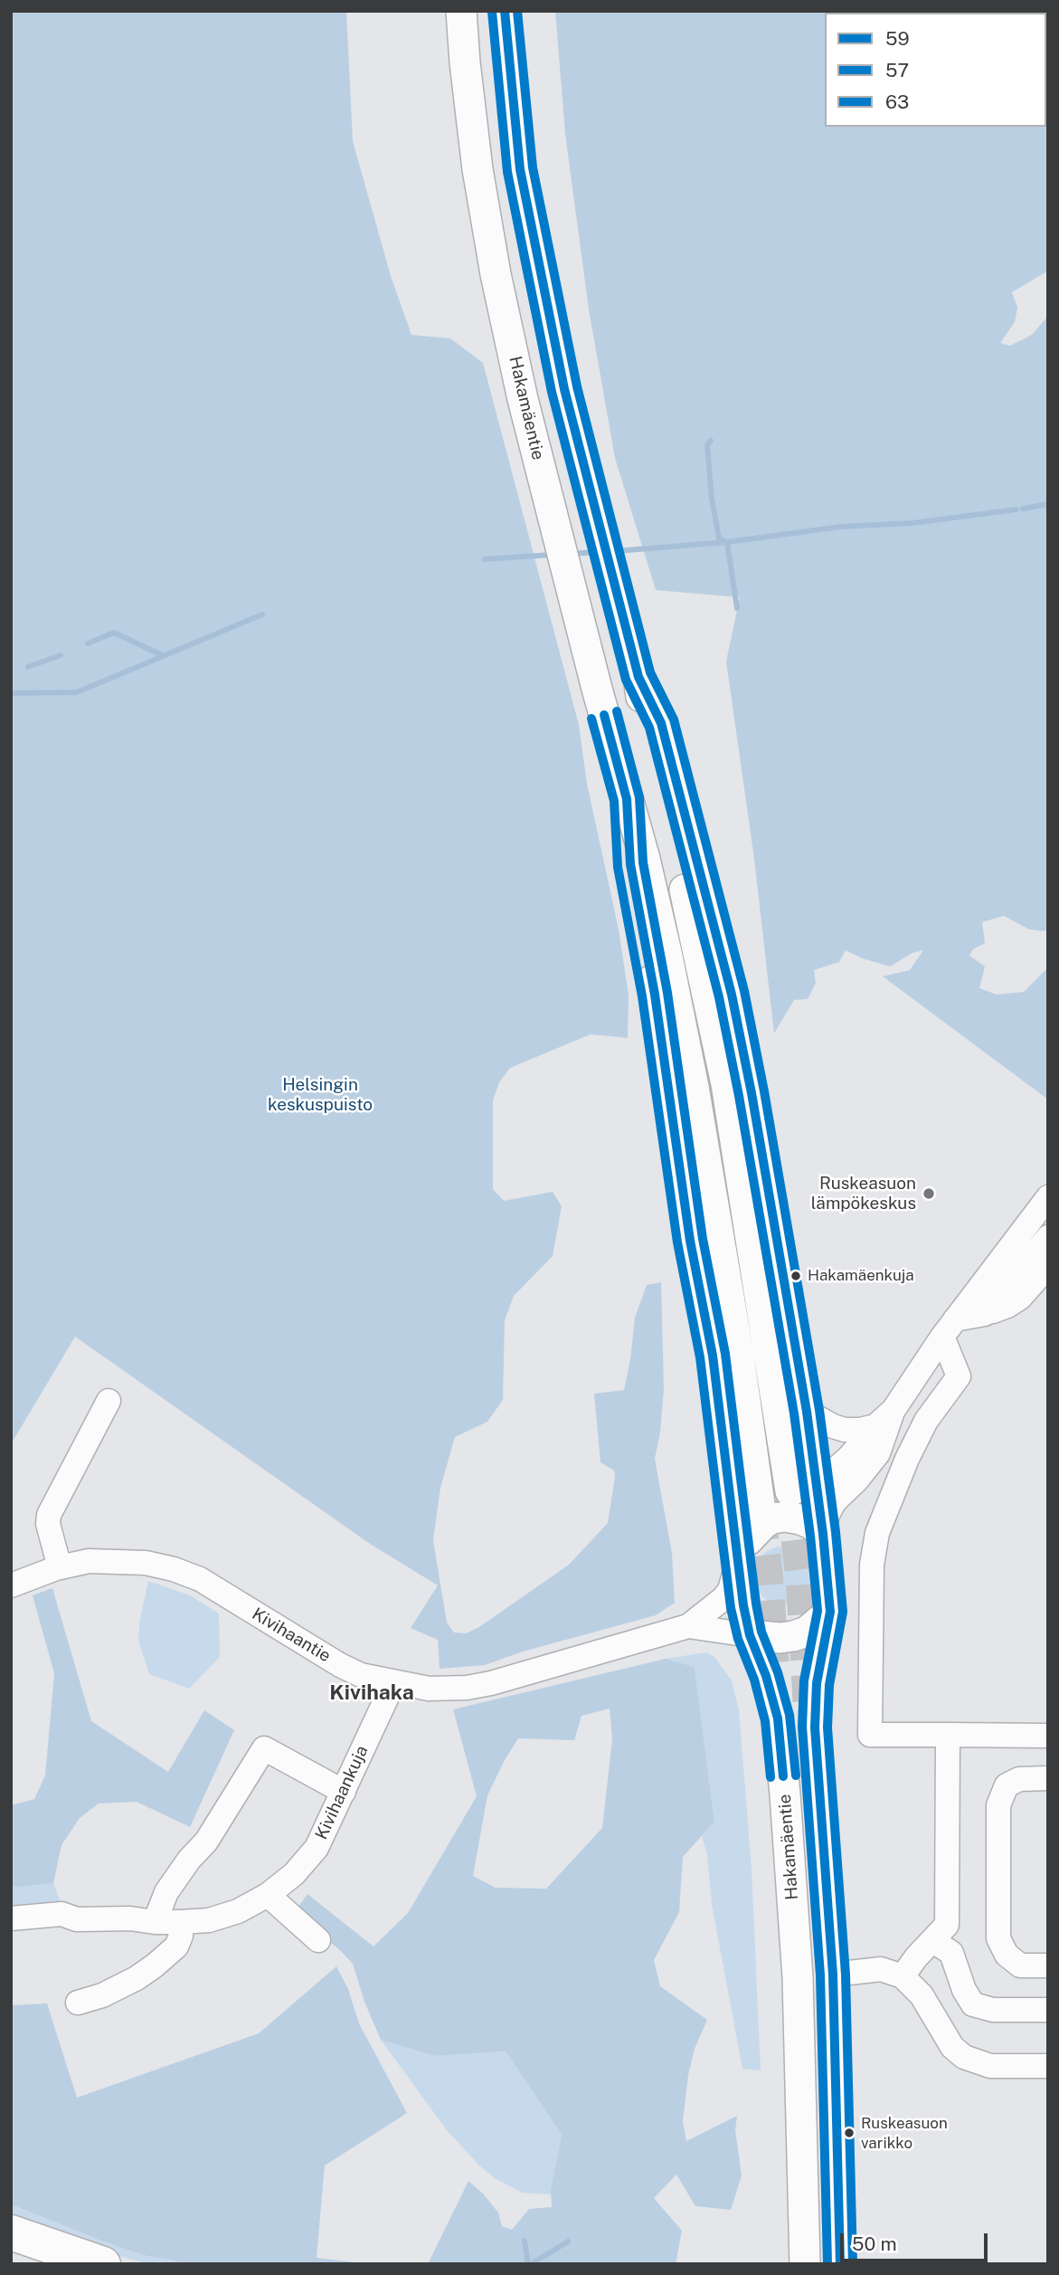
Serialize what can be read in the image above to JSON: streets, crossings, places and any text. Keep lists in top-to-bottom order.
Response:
{
  "streets": {
    "main road": ["Hakamäentie"],
    "street": ["Kivihaantie", "Kivihaankuja"]
  },
  "crossings": [
    ["Hakamäentie", "Kivihaantie"],
    ["Kivihaantie", "Kivihaankuja"]
  ],
  "districts": ["Kivihaka"],
  "parks": ["Helsingin keskuspuisto"],
  "places": ["Ruskeasuon lämpökeskus", "Hakamäenkuja", "Ruskeasuon varikko"],
  "lines": ["transit line 59", "transit line 63", "transit line 57"],
  "legend": ["59", "57", "63"],
  "scale_bar": "50 m"
}
